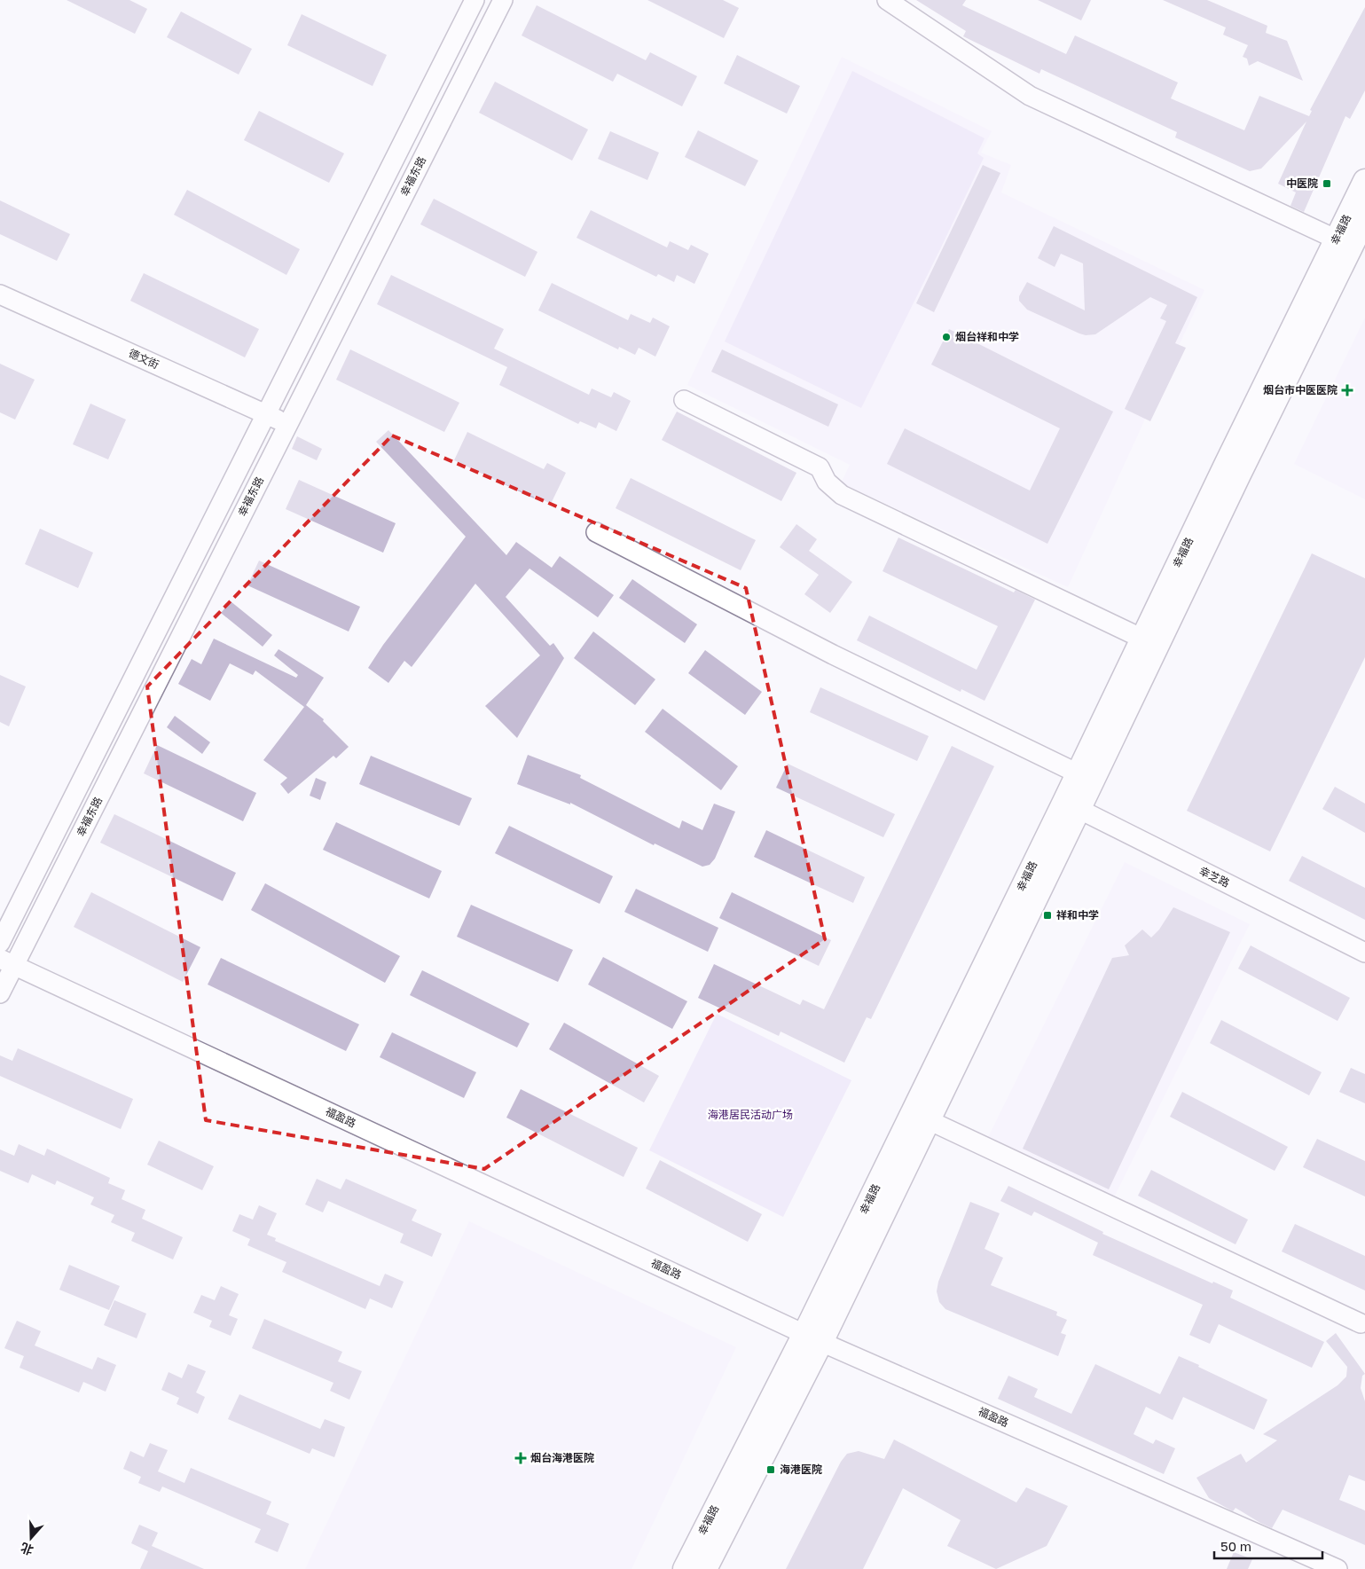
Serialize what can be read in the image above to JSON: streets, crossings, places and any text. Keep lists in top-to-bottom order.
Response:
{
  "streets": {
    "main road": ["幸福路"],
    "street": [
      "幸福东路",
      "德文街",
      "幸芝路",
      "福盈路"
    ]
  },
  "crossings": [
    ["幸福东路", "德文街"],
    ["幸福东路", "福盈路"],
    ["幸福路", "幸芝路"],
    ["幸福路", "福盈路"]
  ],
  "parks": ["海港居民活动广场"],
  "places": {
    "transit": ["中医院", "祥和中学", "海港医院"],
    "other": ["烟台祥和中学"],
    "health": ["烟台市中医医院", "烟台海港医院"]
  },
  "scale_bar": "50 m",
  "north": "bottom"
}
